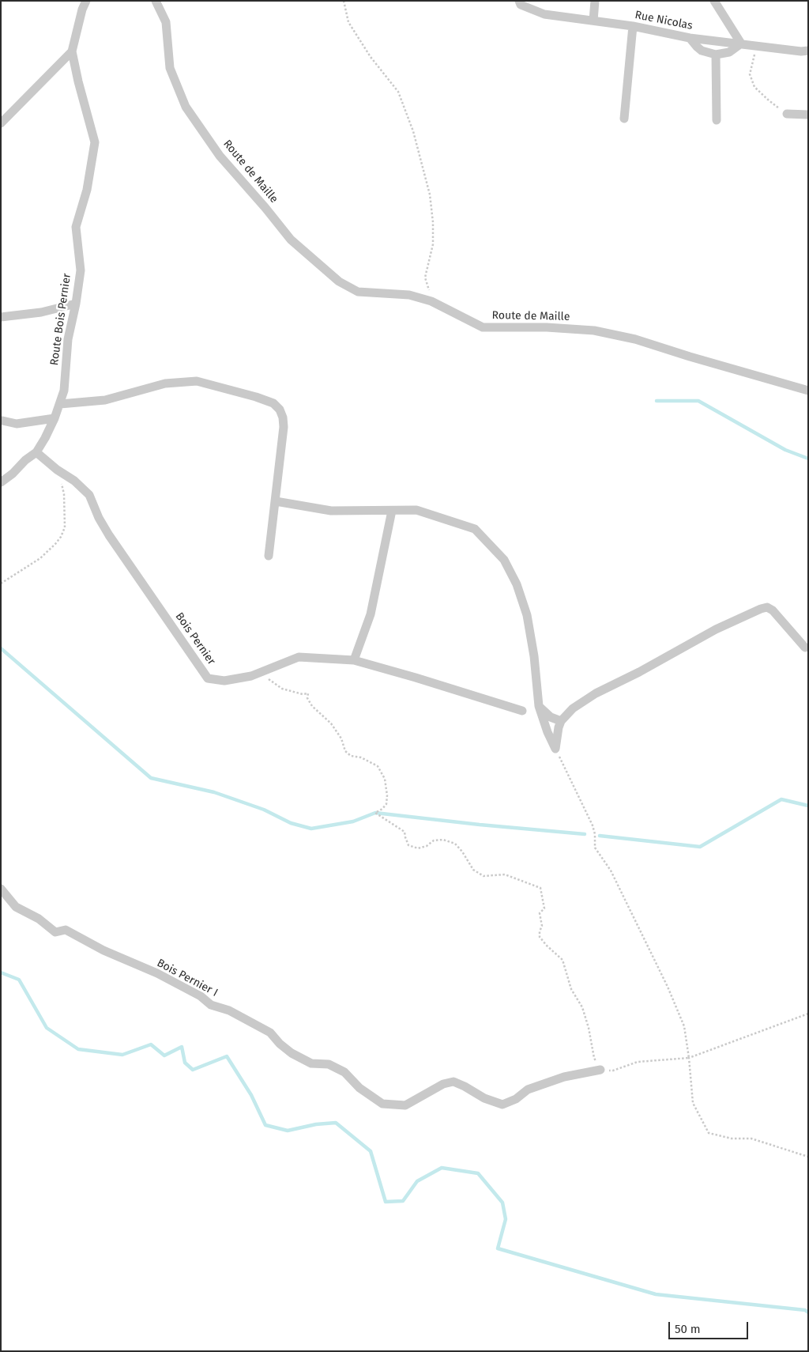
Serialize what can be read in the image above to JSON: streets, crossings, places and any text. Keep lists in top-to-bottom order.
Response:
{
  "streets": {
    "street": [
      "Rue Nicolas",
      "Route de Maille",
      "Route Bois Pernier",
      "Bois Pernier",
      "Bois Pernier I"
    ]
  },
  "crossings": [
    ["Route Bois Pernier", "Bois Pernier"]
  ],
  "scale_bar": "50 m"
}
